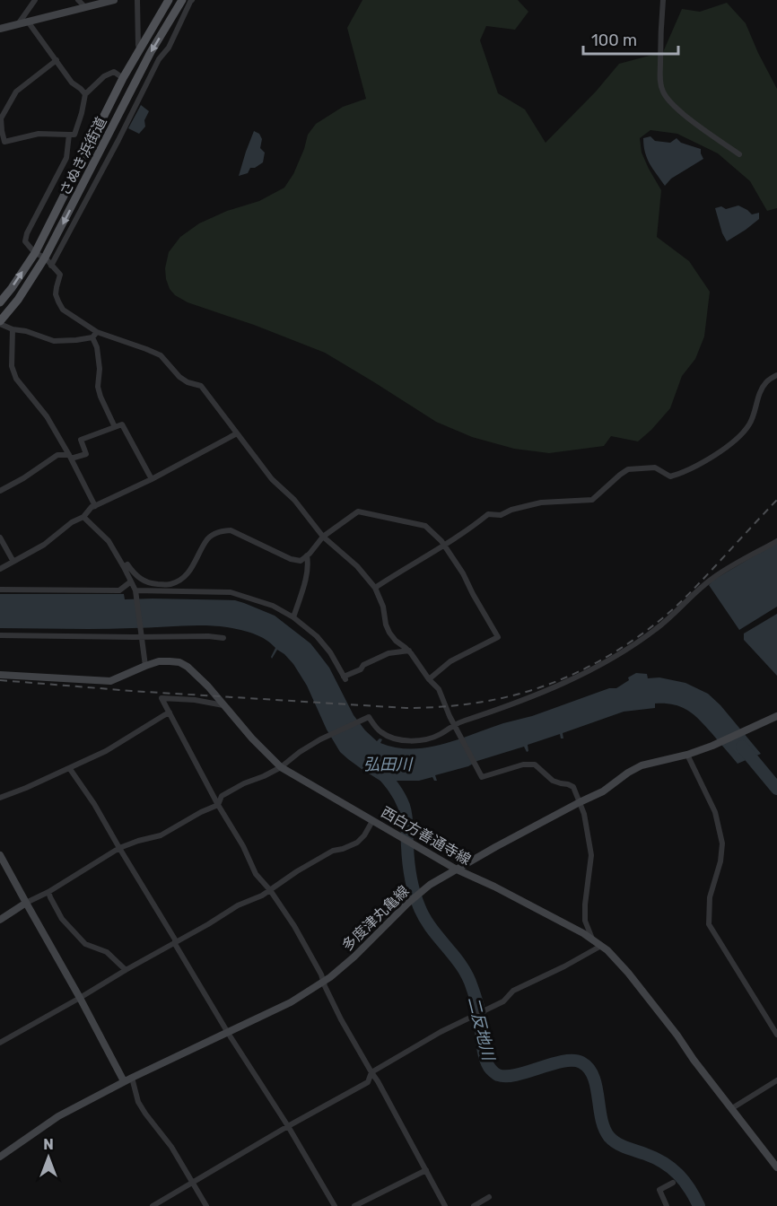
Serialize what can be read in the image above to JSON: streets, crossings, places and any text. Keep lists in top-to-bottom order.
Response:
{
  "streets": {
    "main road": ["さぬき浜街道", "西白方善通寺線", "多度津丸亀線"]
  },
  "crossings": [
    ["西白方善通寺線", "多度津丸亀線"]
  ],
  "water": ["弘田川", "二反地川"],
  "scale_bar": "100 m",
  "north": "top"
}
